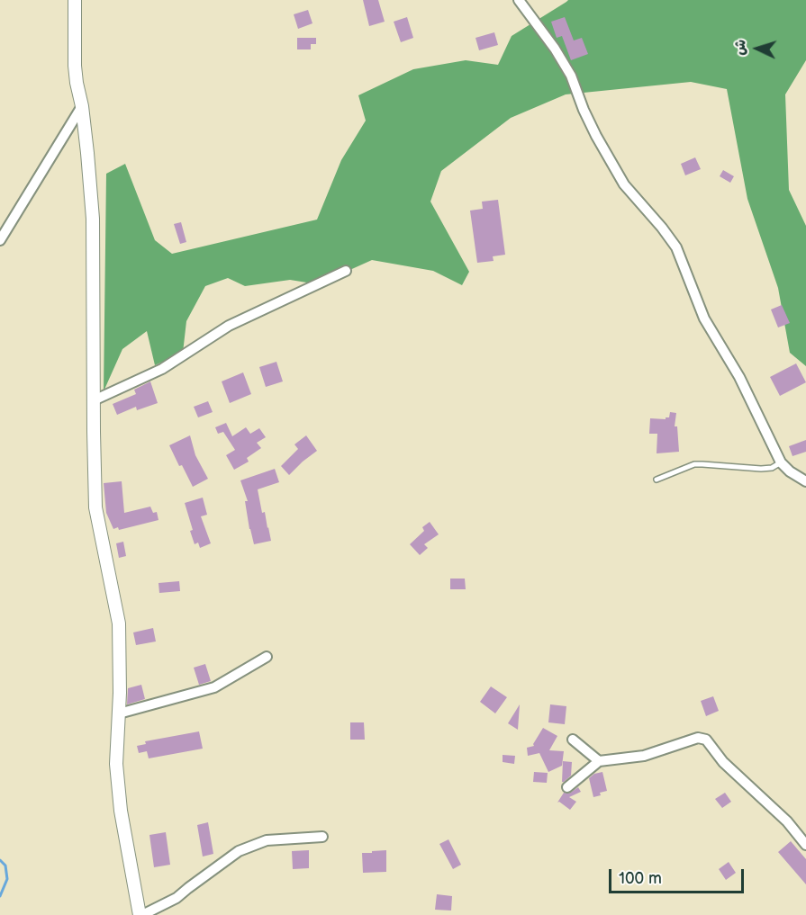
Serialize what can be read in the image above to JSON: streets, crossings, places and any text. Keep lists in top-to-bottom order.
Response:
{
  "scale_bar": "100 m",
  "north": "left"
}
